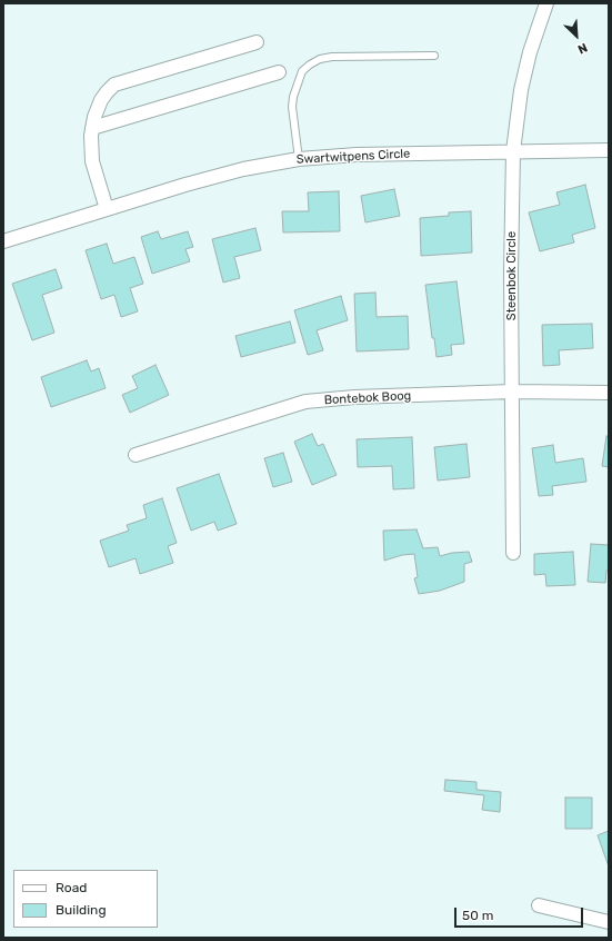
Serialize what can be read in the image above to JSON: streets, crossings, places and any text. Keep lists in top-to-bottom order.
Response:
{
  "streets": {
    "street": ["Swartwitpens Circle", "Steenbok Circle", "Bontebok Boog"]
  },
  "crossings": [
    ["Swartwitpens Circle", "Steenbok Circle"],
    ["Steenbok Circle", "Bontebok Boog"]
  ],
  "legend": ["Road", "Building"],
  "scale_bar": "50 m",
  "north": "bottom right"
}
